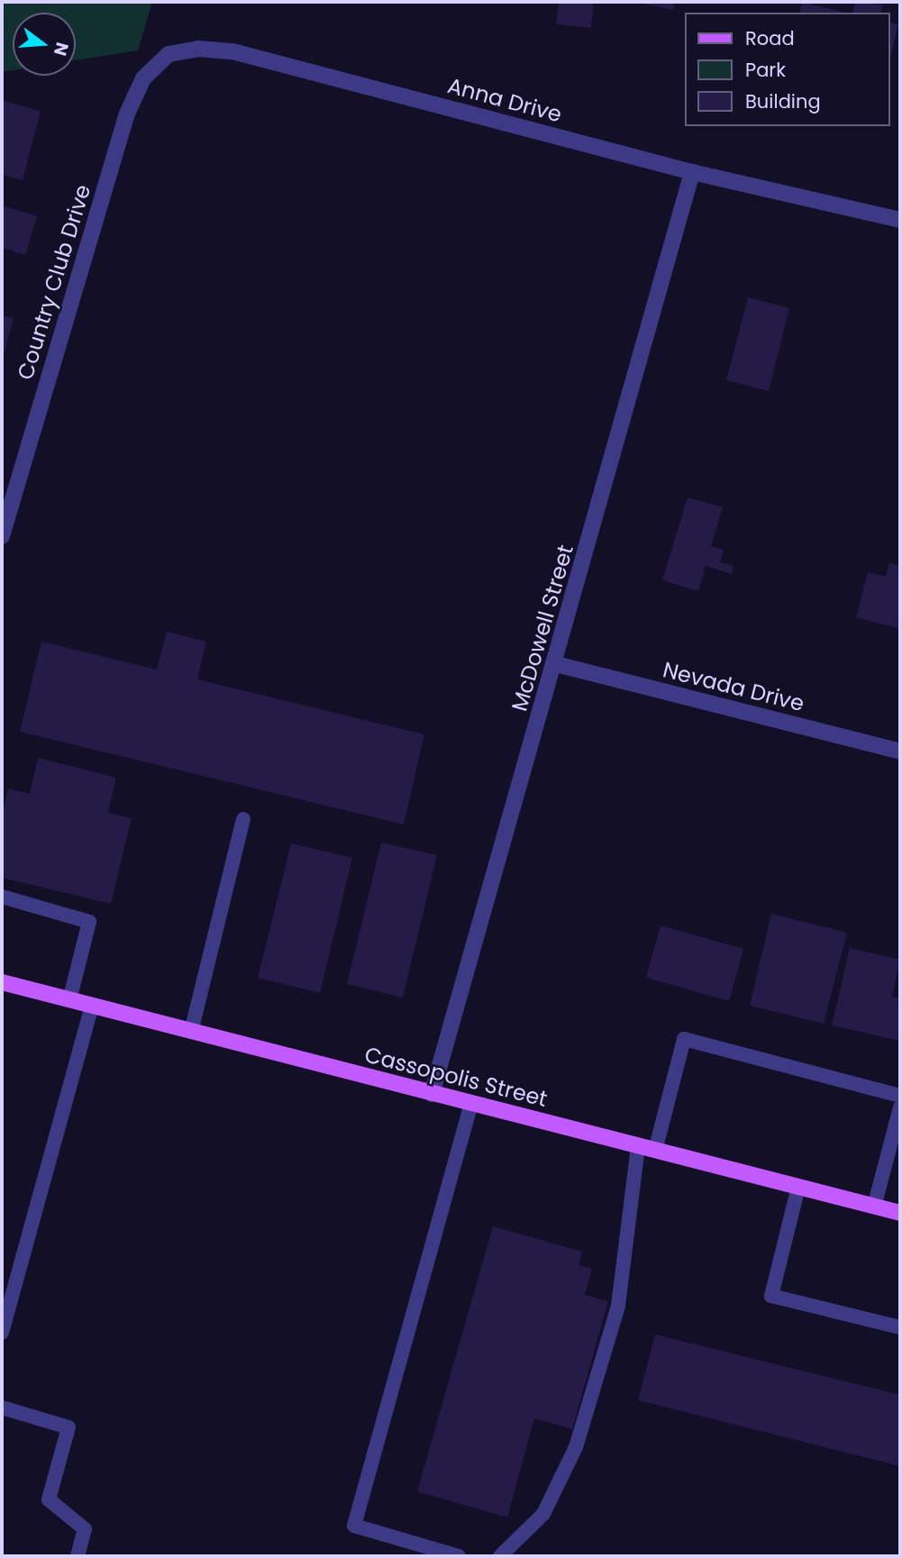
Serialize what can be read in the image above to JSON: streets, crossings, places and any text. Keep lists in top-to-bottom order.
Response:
{
  "streets": {
    "main road": ["Cassopolis Street"],
    "street": [
      "Anna Drive",
      "Country Club Drive",
      "McDowell Street",
      "Nevada Drive"
    ]
  },
  "crossings": [
    ["Anna Drive", "Country Club Drive"],
    ["Anna Drive", "McDowell Street"],
    ["McDowell Street", "Nevada Drive"],
    ["McDowell Street", "Cassopolis Street"]
  ],
  "legend": ["Road", "Park", "Building"],
  "north": "right"
}
